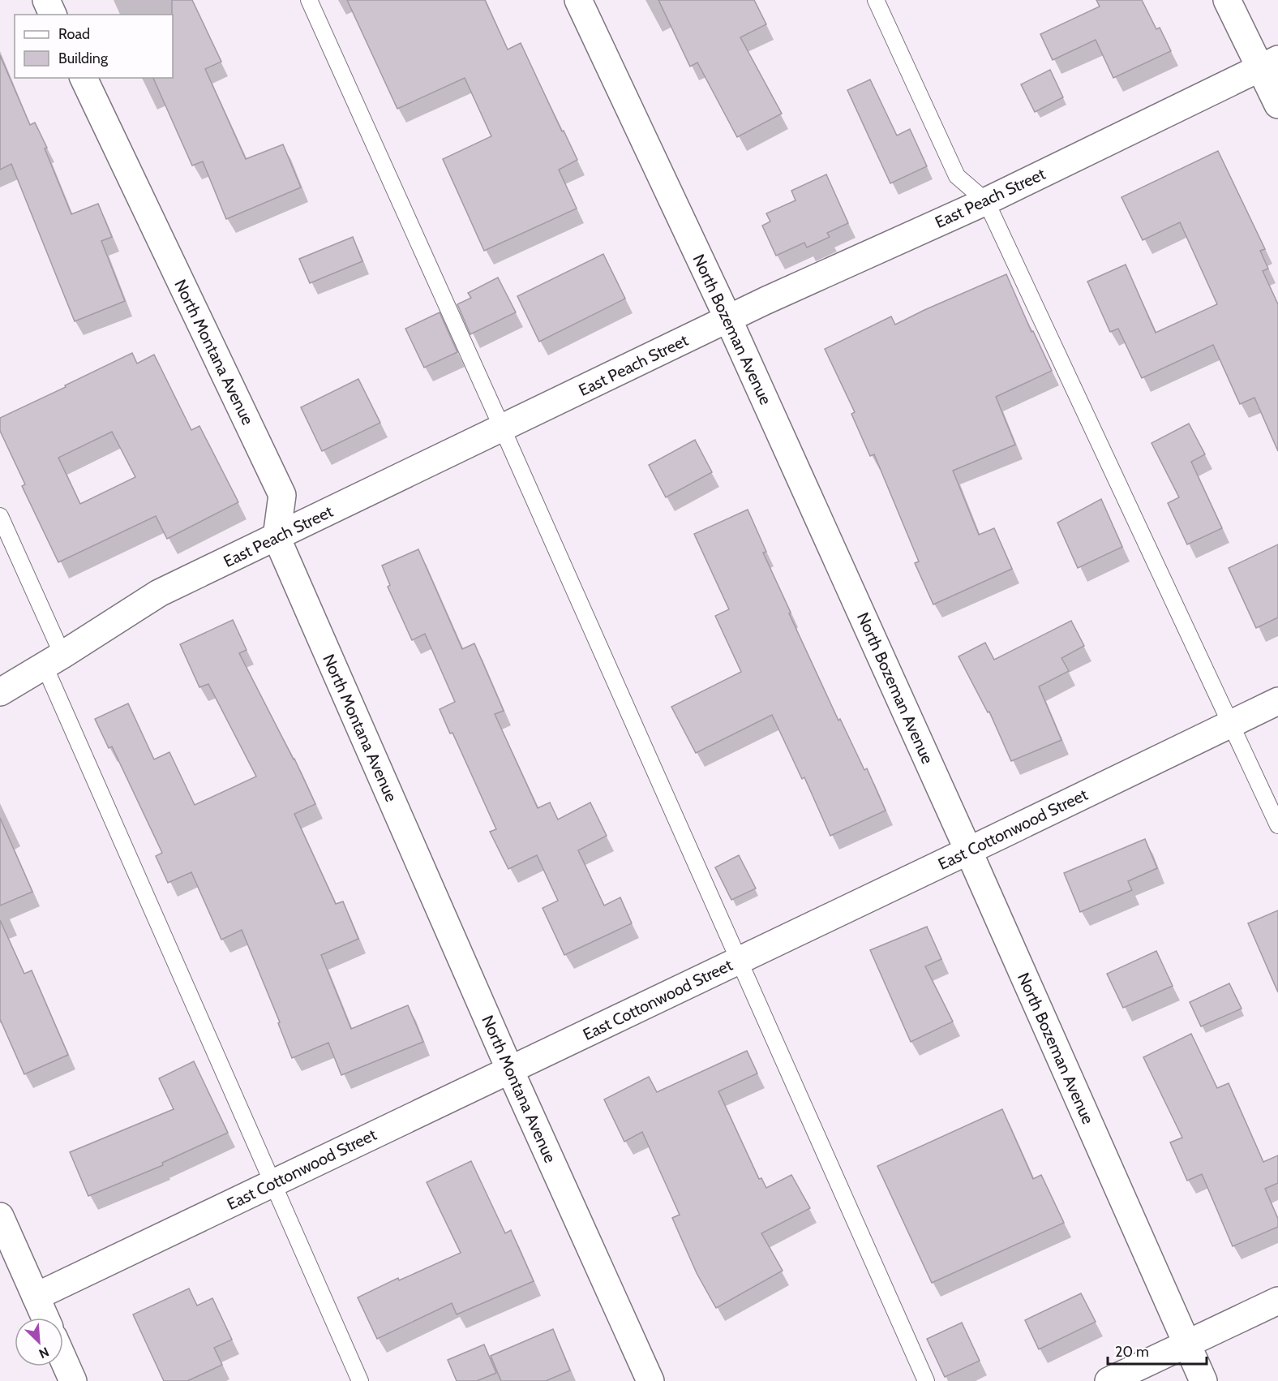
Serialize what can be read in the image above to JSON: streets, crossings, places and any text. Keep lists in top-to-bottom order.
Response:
{
  "streets": {
    "street": [
      "East Peach Street",
      "North Bozeman Avenue",
      "North Montana Avenue",
      "East Cottonwood Street"
    ]
  },
  "crossings": [
    ["East Peach Street", "North Bozeman Avenue"],
    ["East Peach Street", "North Montana Avenue"],
    ["North Bozeman Avenue", "East Cottonwood Street"],
    ["North Montana Avenue", "East Cottonwood Street"]
  ],
  "legend": ["Road", "Building"],
  "scale_bar": "20 m",
  "north": "bottom right"
}
